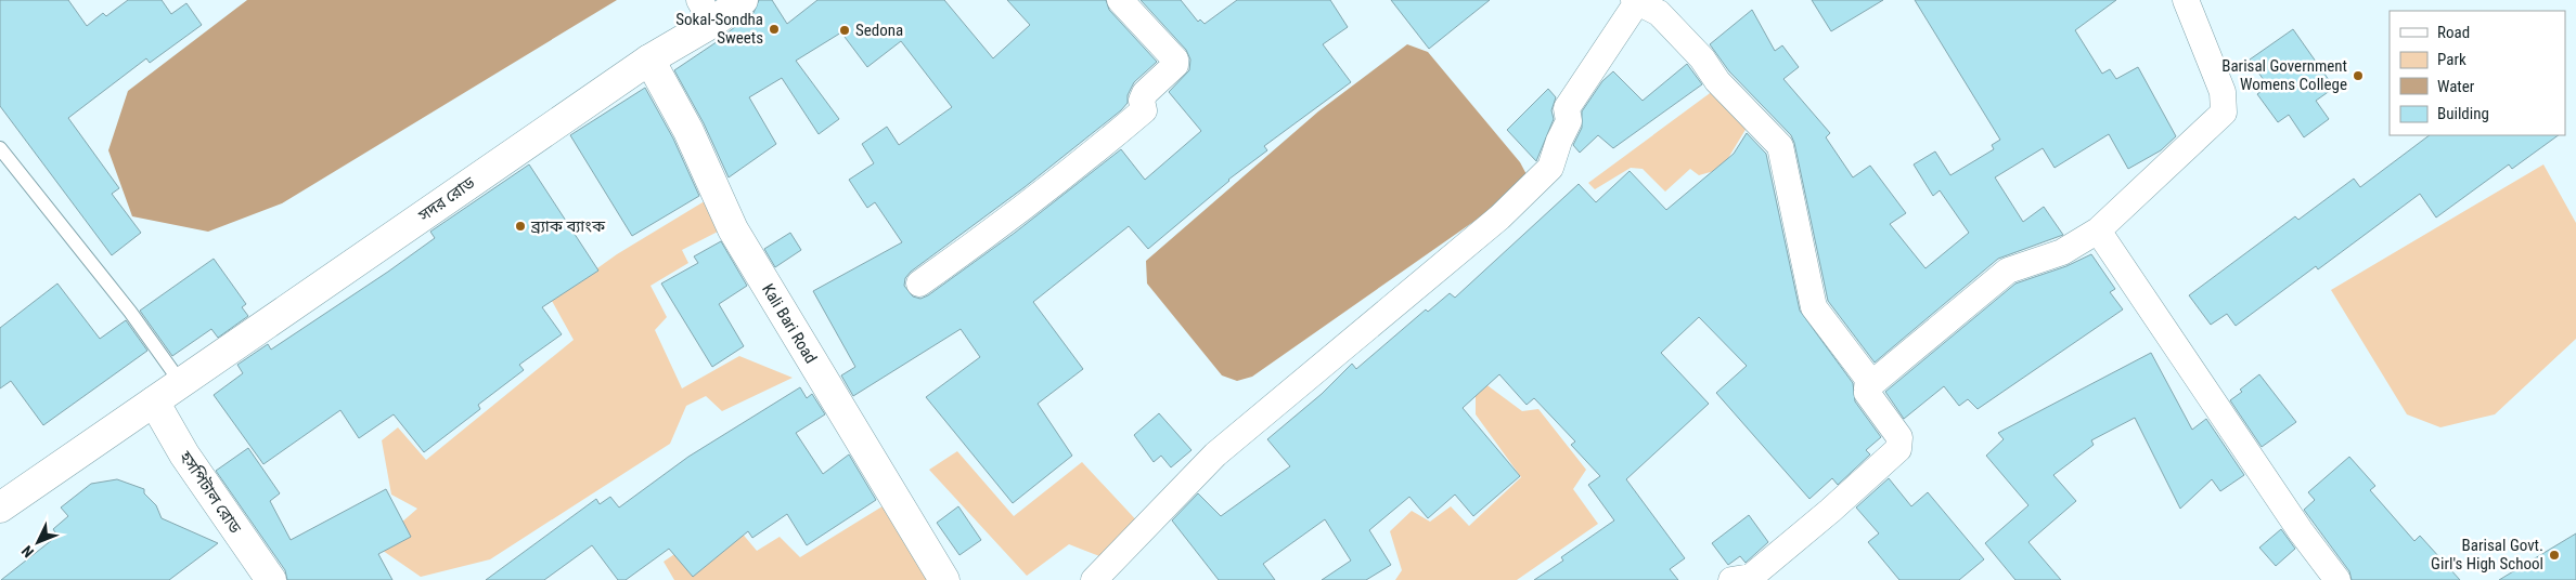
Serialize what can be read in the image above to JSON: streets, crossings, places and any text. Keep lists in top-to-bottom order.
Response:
{
  "streets": {
    "main road": ["সদর রোড", "Kali Bari Road", "হসপিটাল রোড"]
  },
  "crossings": [
    ["সদর রোড", "Kali Bari Road"],
    ["সদর রোড", "হসপিটাল রোড"]
  ],
  "places": [
    "Sokal-Sondha Sweets",
    "Sedona",
    "Barisal Government Womens College",
    "ব্র্যাক ব্যাংক",
    "Barisal Govt. Girl's High School"
  ],
  "legend": [
    "Road",
    "Park",
    "Water",
    "Building"
  ],
  "north": "bottom left"
}
